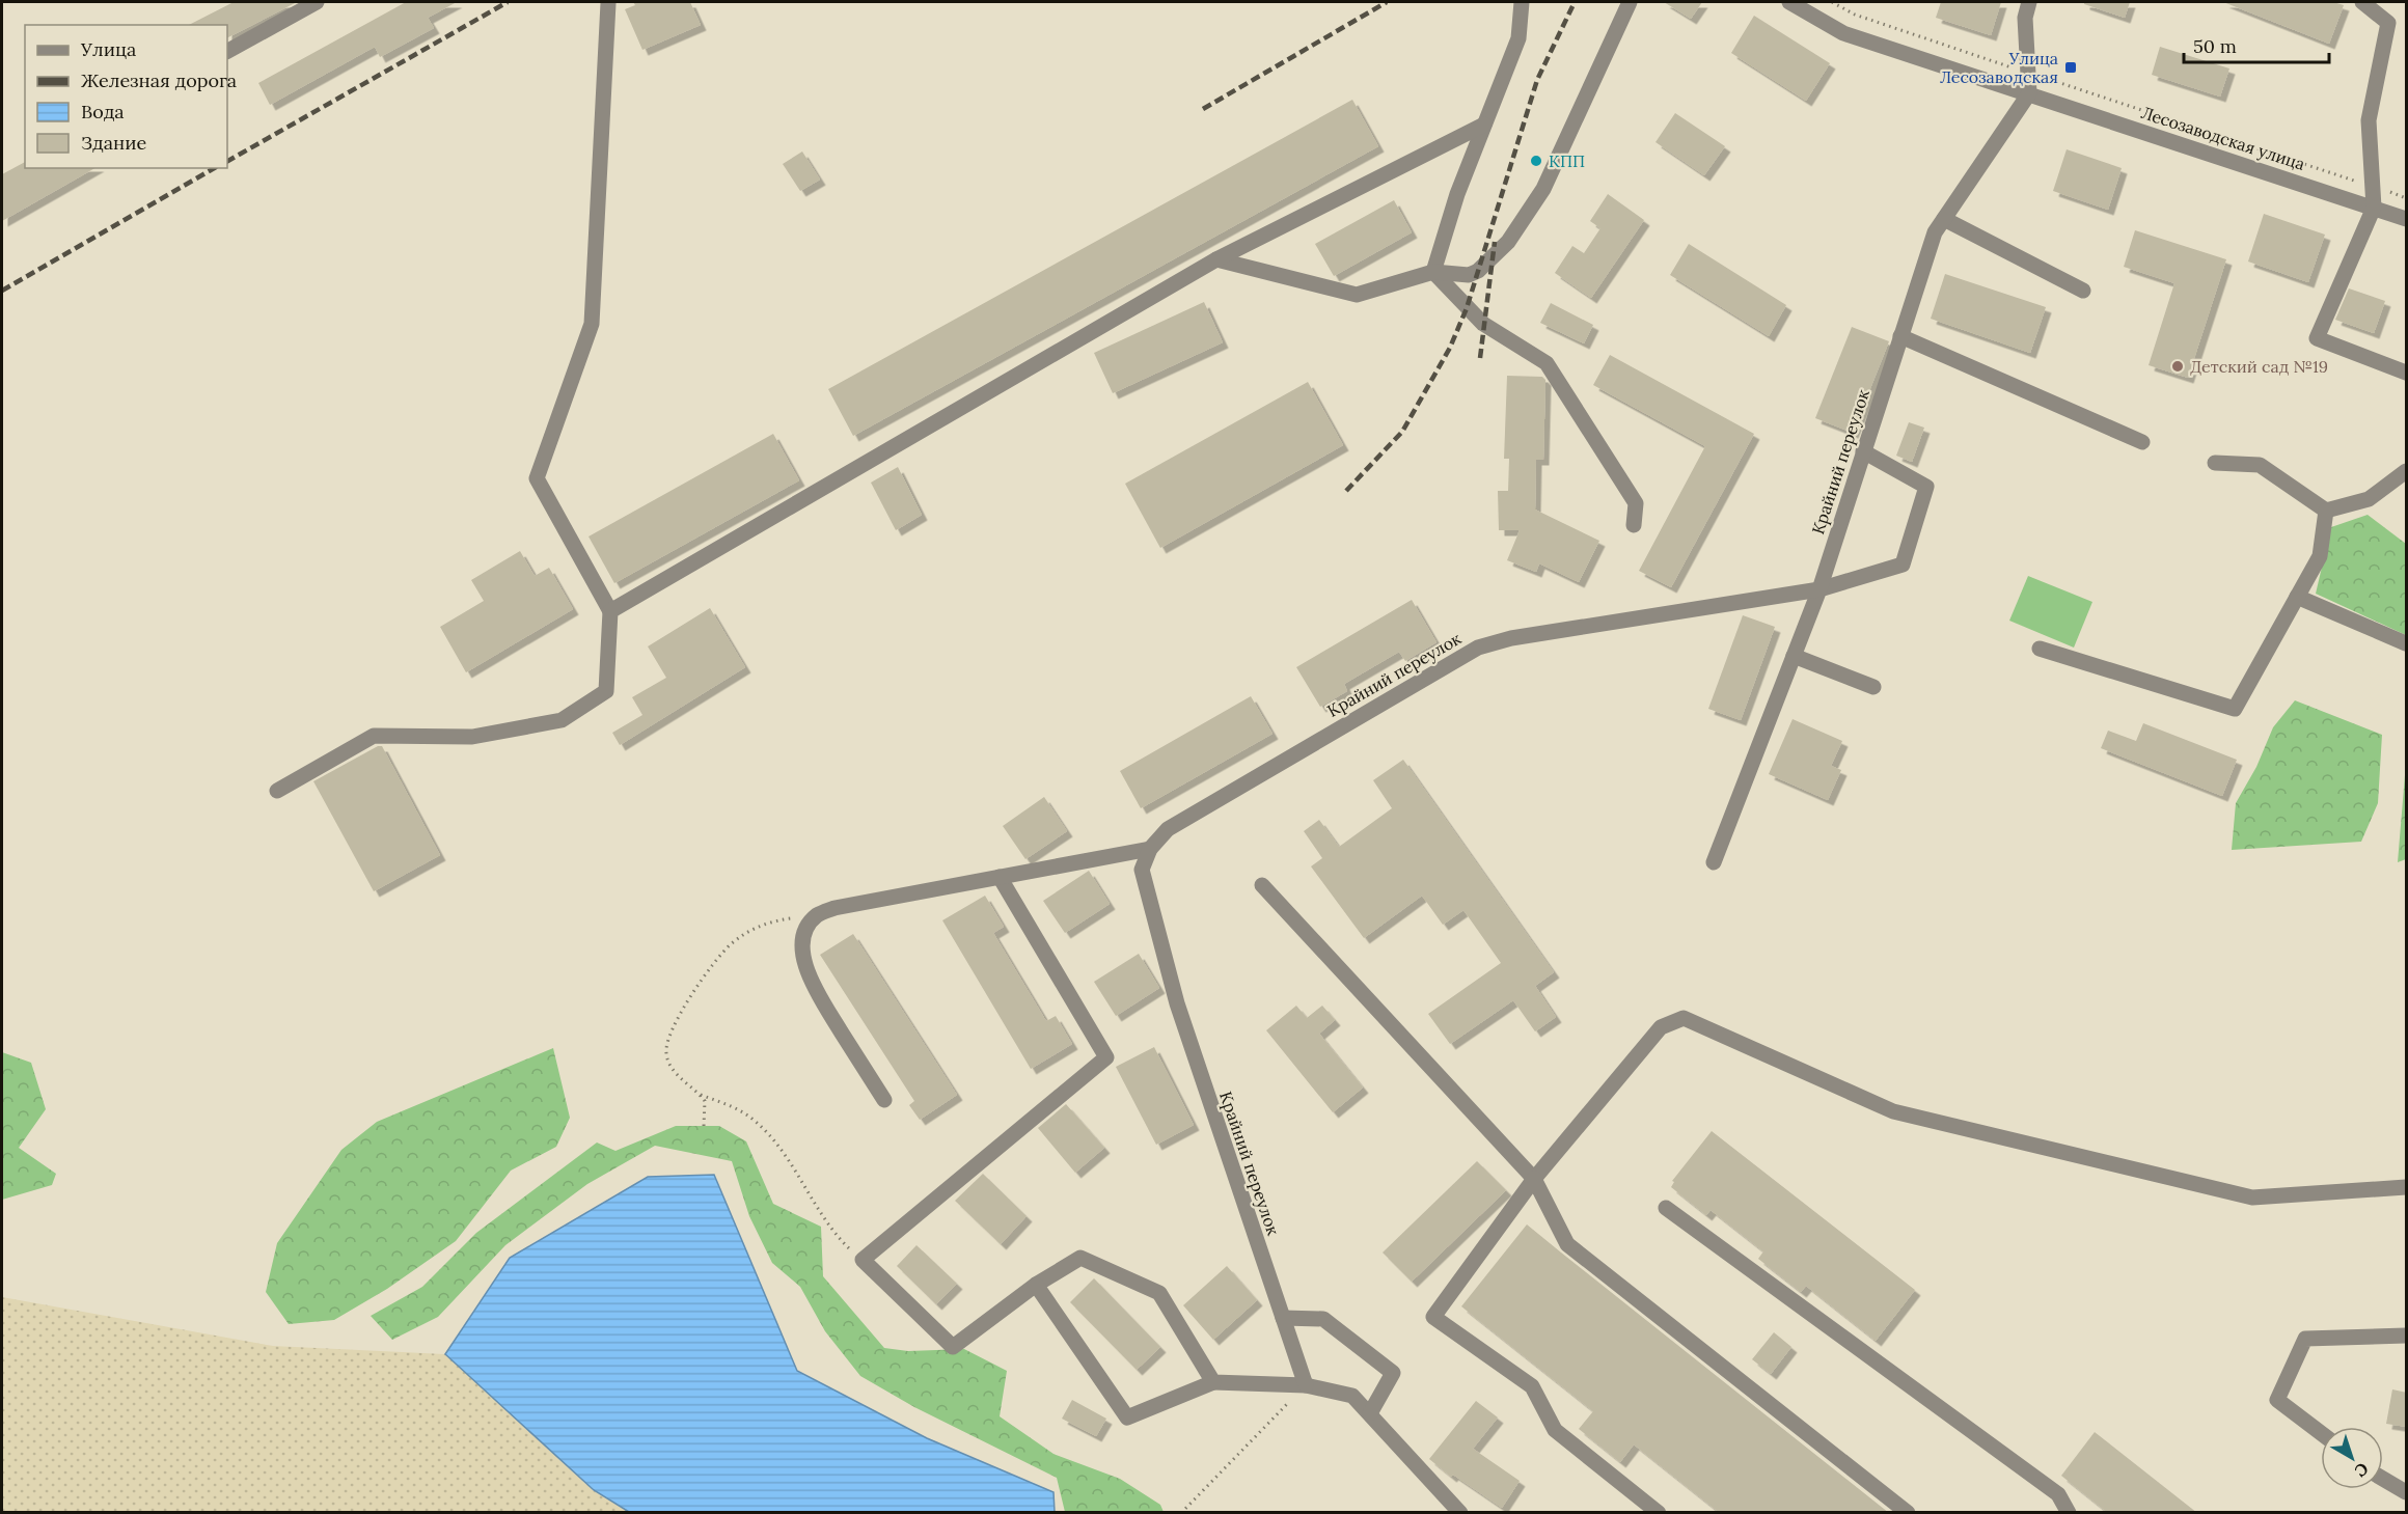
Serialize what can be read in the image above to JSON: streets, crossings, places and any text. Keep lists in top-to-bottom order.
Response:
{
  "streets": {
    "street": ["Лесозаводская улица", "Крайний переулок"]
  },
  "crossings": [
    ["Лесозаводская улица", "Крайний переулок"]
  ],
  "places": {
    "transit": ["Улица Лесозаводская"],
    "other": ["КПП", "Детский сад №19"]
  },
  "legend": [
    "Улица",
    "Железная дорога",
    "Вода",
    "Здание"
  ],
  "scale_bar": "50 m",
  "north": "bottom right"
}
